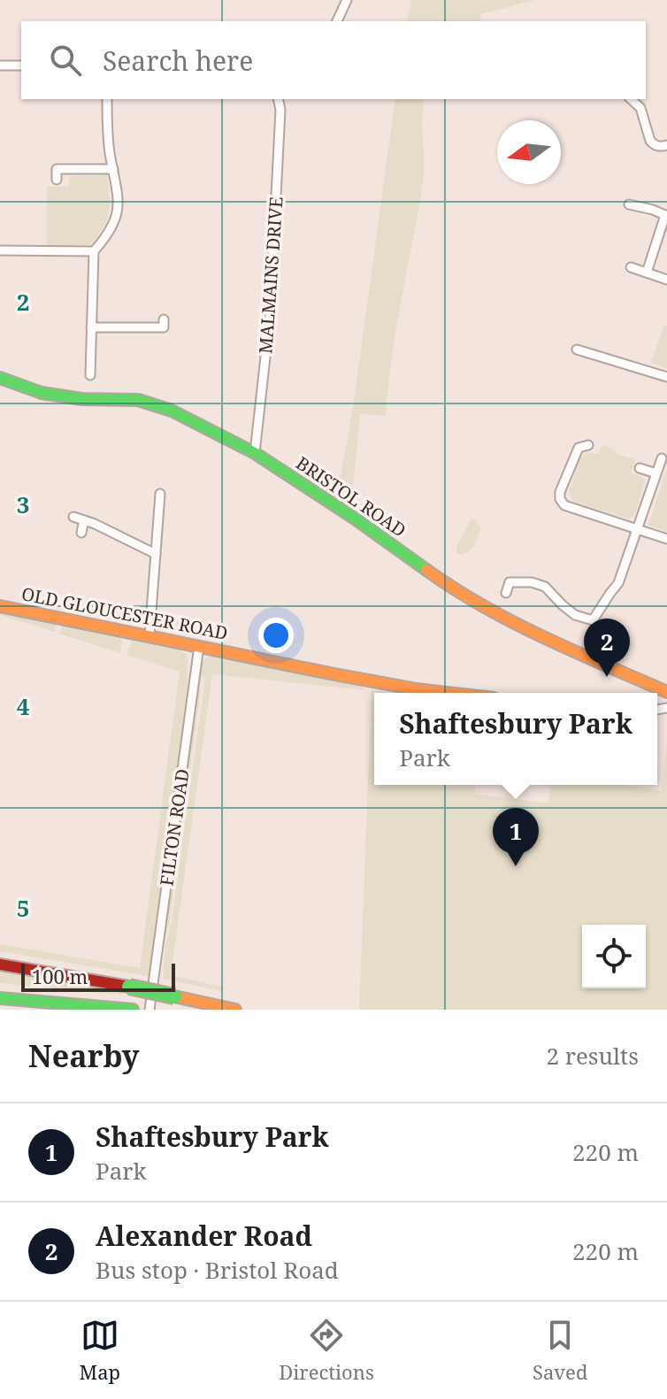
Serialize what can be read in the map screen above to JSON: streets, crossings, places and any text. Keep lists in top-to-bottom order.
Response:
{
  "streets": {
    "main road": ["BRISTOL ROAD", "OLD GLOUCESTER ROAD"],
    "street": ["MALMAINS DRIVE", "FILTON ROAD"]
  },
  "crossings": [
    ["MALMAINS DRIVE", "BRISTOL ROAD"],
    ["OLD GLOUCESTER ROAD", "FILTON ROAD"]
  ],
  "scale_bar": "100 m",
  "north": "left",
  "page": {
    "search": "Search here",
    "pins": ["2", "1"],
    "popup": ["Shaftesbury Park", "Park"],
    "scale": "100 m",
    "heading": ["Nearby", "2 results"],
    "list": [
      {
        "mark": "1",
        "name": "Shaftesbury Park",
        "note": "Park",
        "value": "220 m"
      },
      {
        "mark": "2",
        "name": "Alexander Road",
        "note": "Bus stop · Bristol Road",
        "value": "220 m"
      }
    ],
    "nav": ["Map", "Directions", "Saved"]
  },
  "grid": {
    "rows": [
      "2",
      "3",
      "4",
      "5"
    ]
  }
}
